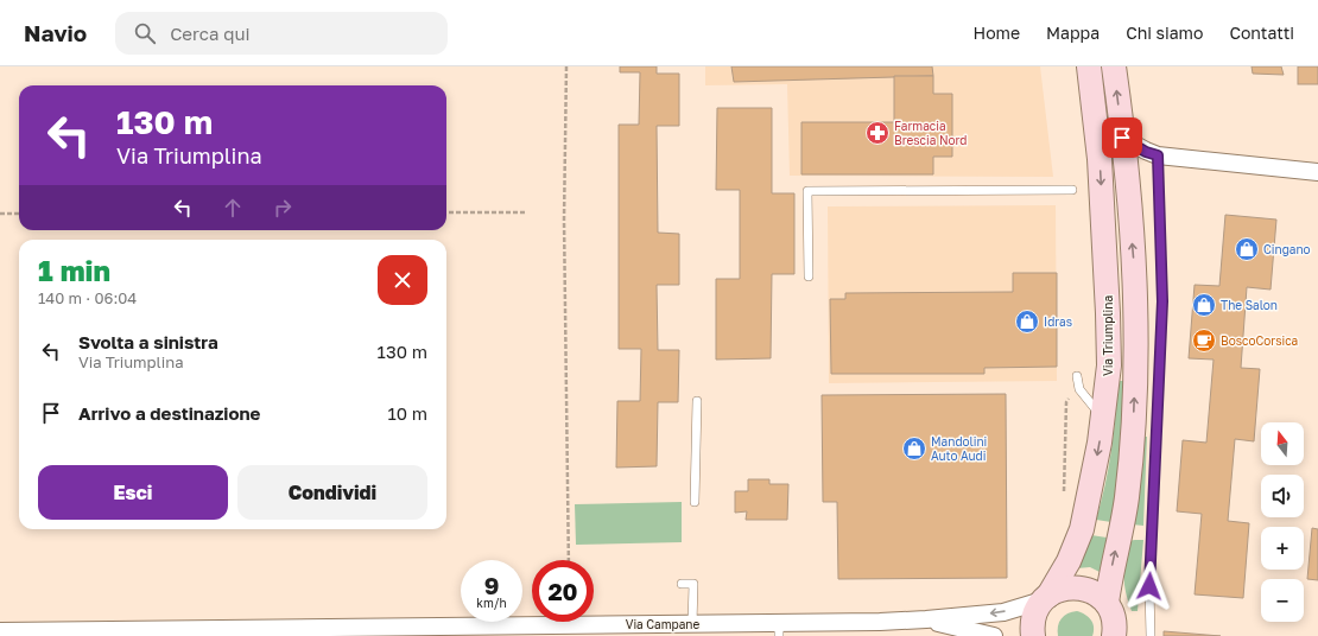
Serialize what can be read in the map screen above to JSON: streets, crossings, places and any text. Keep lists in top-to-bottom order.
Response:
{
  "streets": {
    "main road": ["Via Triumplina"],
    "street": ["Via Campane"]
  },
  "crossings": [
    ["Via Triumplina", "Via Campane"]
  ],
  "places": {
    "pharmacy": ["Farmacia Brescia Nord"],
    "shop": [
      "Cingano",
      "The Salon",
      "Idras",
      "Mandolini Auto Audi"
    ],
    "cafe": ["BoscoCorsica"]
  },
  "north": "top",
  "page": {
    "header": "Navio",
    "search": "Cerca qui",
    "nav": [
      "Home",
      "Mappa",
      "Chi siamo",
      "Contatti"
    ],
    "turn": ["130 m", "Via Triumplina"],
    "heading": ["1 min", "140 m · 06:04"],
    "list": [
      {
        "name": "Svolta a sinistra",
        "note": "Via Triumplina",
        "value": "130 m"
      },
      {
        "name": "Arrivo a destinazione",
        "value": "10 m"
      }
    ],
    "map_buttons": ["+", "−"],
    "buttons": ["Esci", "Condividi"],
    "speed": "9 km/h",
    "limit": "20"
  }
}
